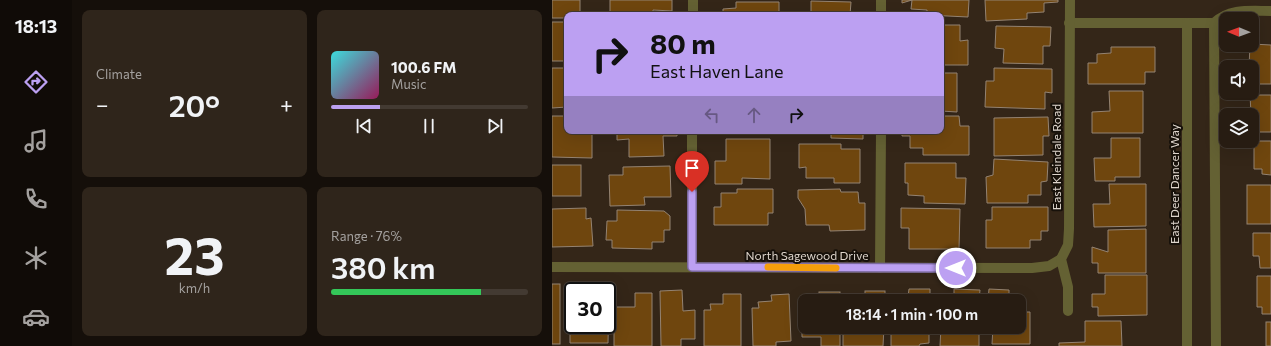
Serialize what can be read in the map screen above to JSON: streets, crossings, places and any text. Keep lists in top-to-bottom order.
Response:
{
  "streets": {
    "street": ["East Kleindale Road", "East Deer Dancer Way", "North Sagewood Drive"]
  },
  "crossings": [
    ["East Kleindale Road", "North Sagewood Drive"]
  ],
  "north": "left",
  "page": {
    "tabs": "18:13",
    "tile": [
      "Climate",
      ["23", "km/h"],
      ["Range · 76%", "380 km"]
    ],
    "turn": ["80 m", "East Haven Lane"],
    "song": ["100.6 FM", "Music"],
    "heat": ["−", "20°", "+"],
    "limit": "30",
    "trip": "18:14 · 1 min · 100 m"
  }
}
